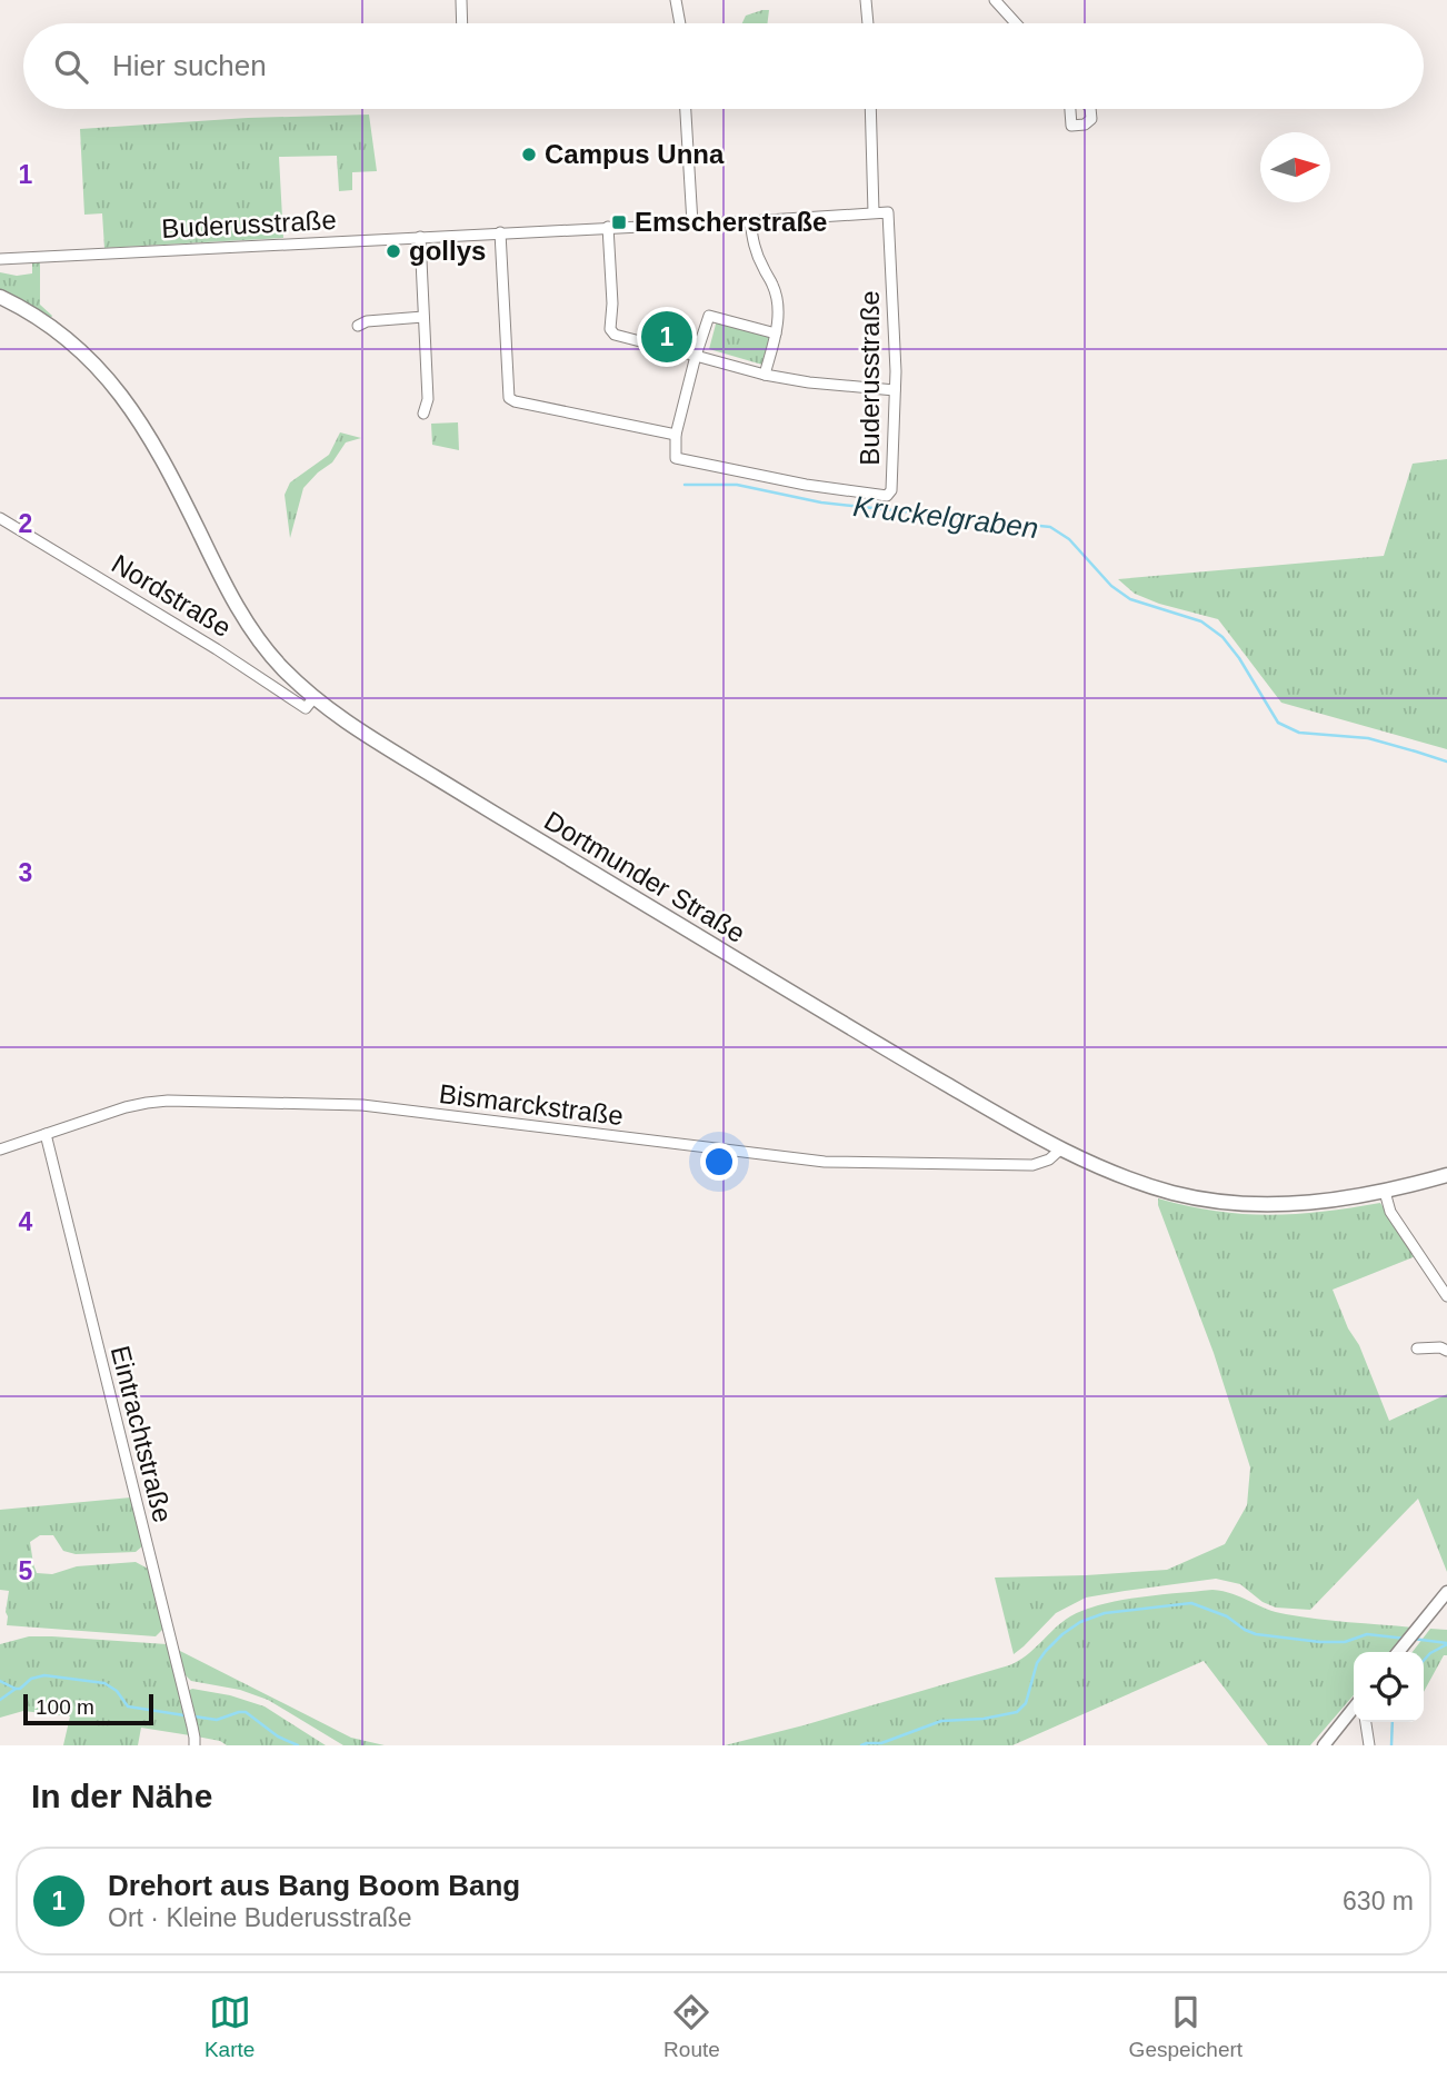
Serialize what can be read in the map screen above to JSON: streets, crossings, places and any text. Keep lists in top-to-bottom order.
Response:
{
  "streets": {
    "main road": ["Dortmunder Straße"],
    "street": [
      "Buderusstraße",
      "Nordstraße",
      "Bismarckstraße",
      "Eintrachtstraße"
    ]
  },
  "crossings": [
    ["Nordstraße", "Dortmunder Straße"],
    ["Dortmunder Straße", "Bismarckstraße"],
    ["Bismarckstraße", "Eintrachtstraße"]
  ],
  "water": ["Kruckelgraben"],
  "places": {
    "other": ["Campus Unna", "gollys"],
    "transit": ["Emscherstraße"]
  },
  "scale_bar": "100 m",
  "north": "right",
  "page": {
    "search": "Hier suchen",
    "pins": "1",
    "scale": "100 m",
    "heading": "In der Nähe",
    "list": [
      {
        "mark": "1",
        "name": "Drehort aus Bang Boom Bang",
        "note": "Ort · Kleine Buderusstraße",
        "value": "630 m"
      }
    ],
    "nav": ["Karte", "Route", "Gespeichert"]
  },
  "grid": {
    "rows": [
      "1",
      "2",
      "3",
      "4",
      "5"
    ]
  }
}
